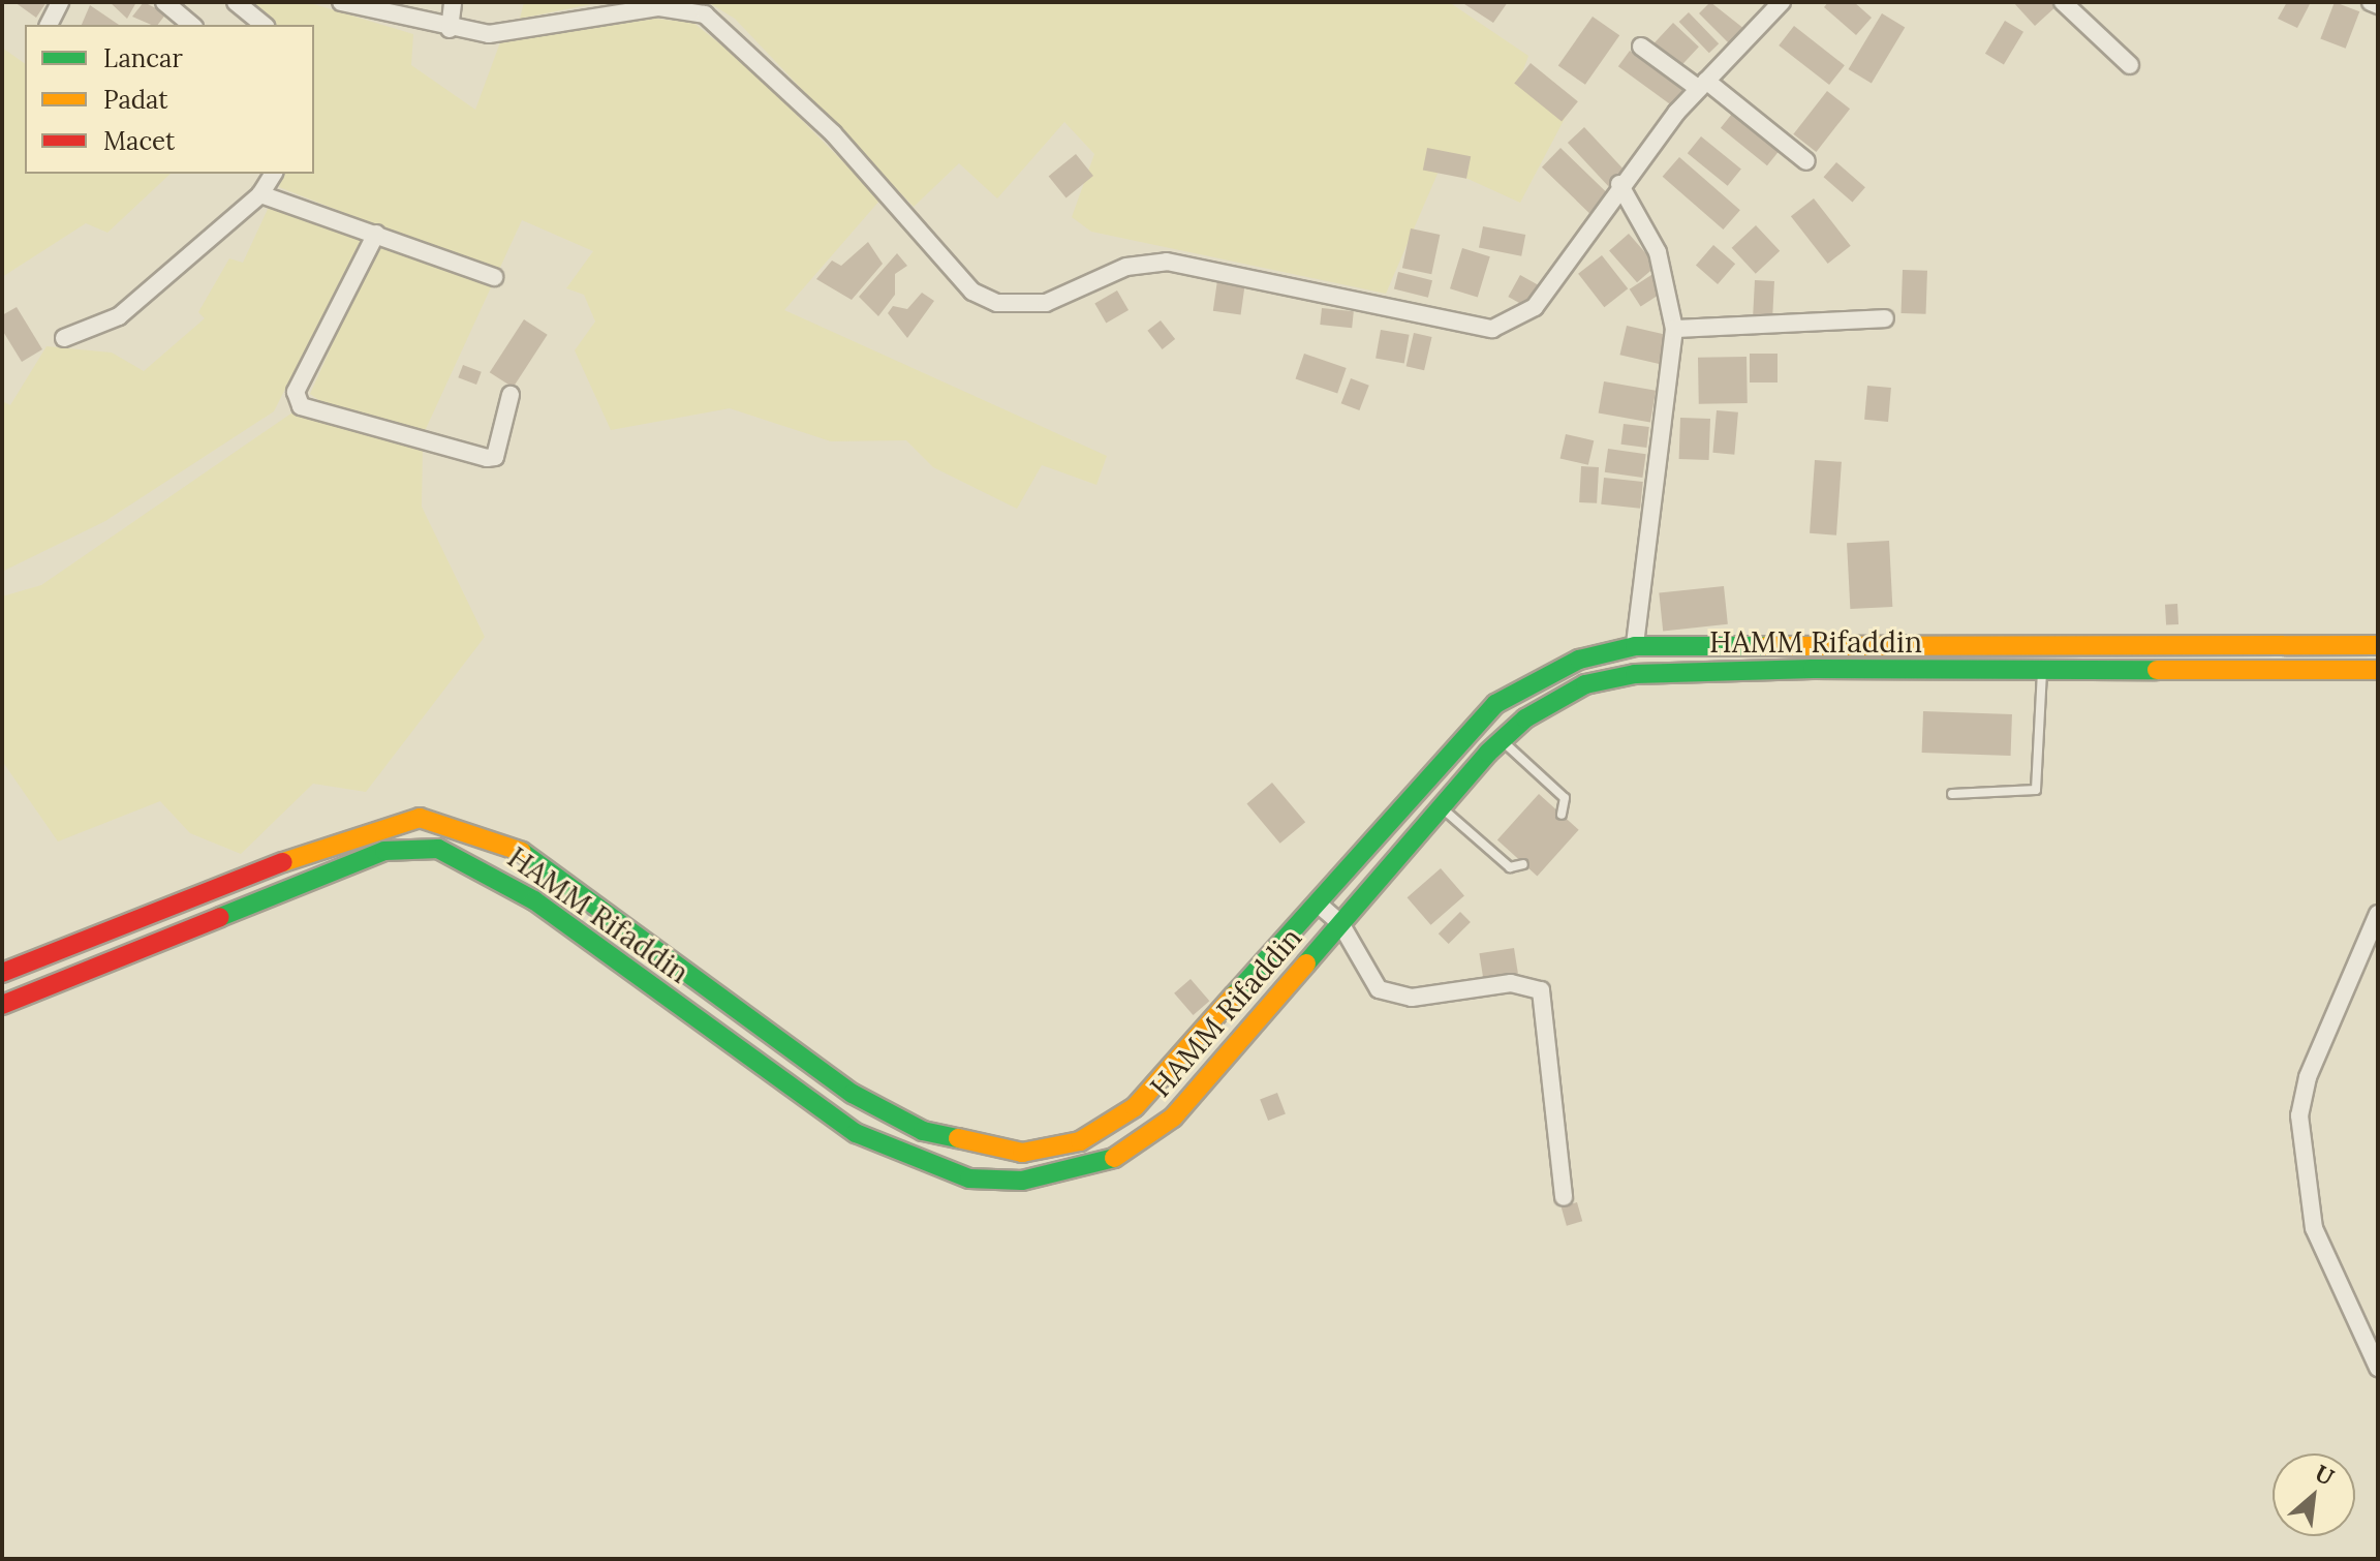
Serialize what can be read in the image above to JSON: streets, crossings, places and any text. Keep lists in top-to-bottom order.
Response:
{
  "streets": {
    "main road": ["HAMM Rifaddin"]
  },
  "legend": ["Lancar", "Padat", "Macet"],
  "north": "top right"
}
